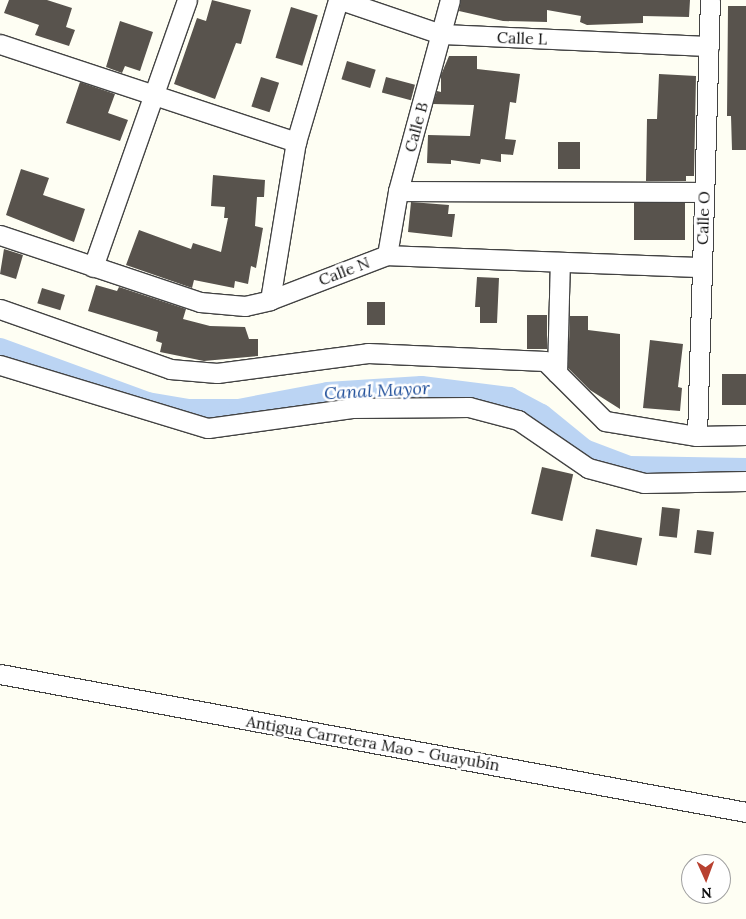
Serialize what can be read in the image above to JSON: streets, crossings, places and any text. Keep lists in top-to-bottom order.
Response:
{
  "streets": {
    "street": [
      "Calle L",
      "Calle B",
      "Calle O",
      "Calle N",
      "Antigua Carretera Mao - Guayubín"
    ]
  },
  "crossings": [
    ["Calle L", "Calle B"],
    ["Calle L", "Calle O"],
    ["Calle B", "Calle N"],
    ["Calle O", "Calle N"]
  ],
  "water": ["Canal Mayor"],
  "north": "bottom"
}
